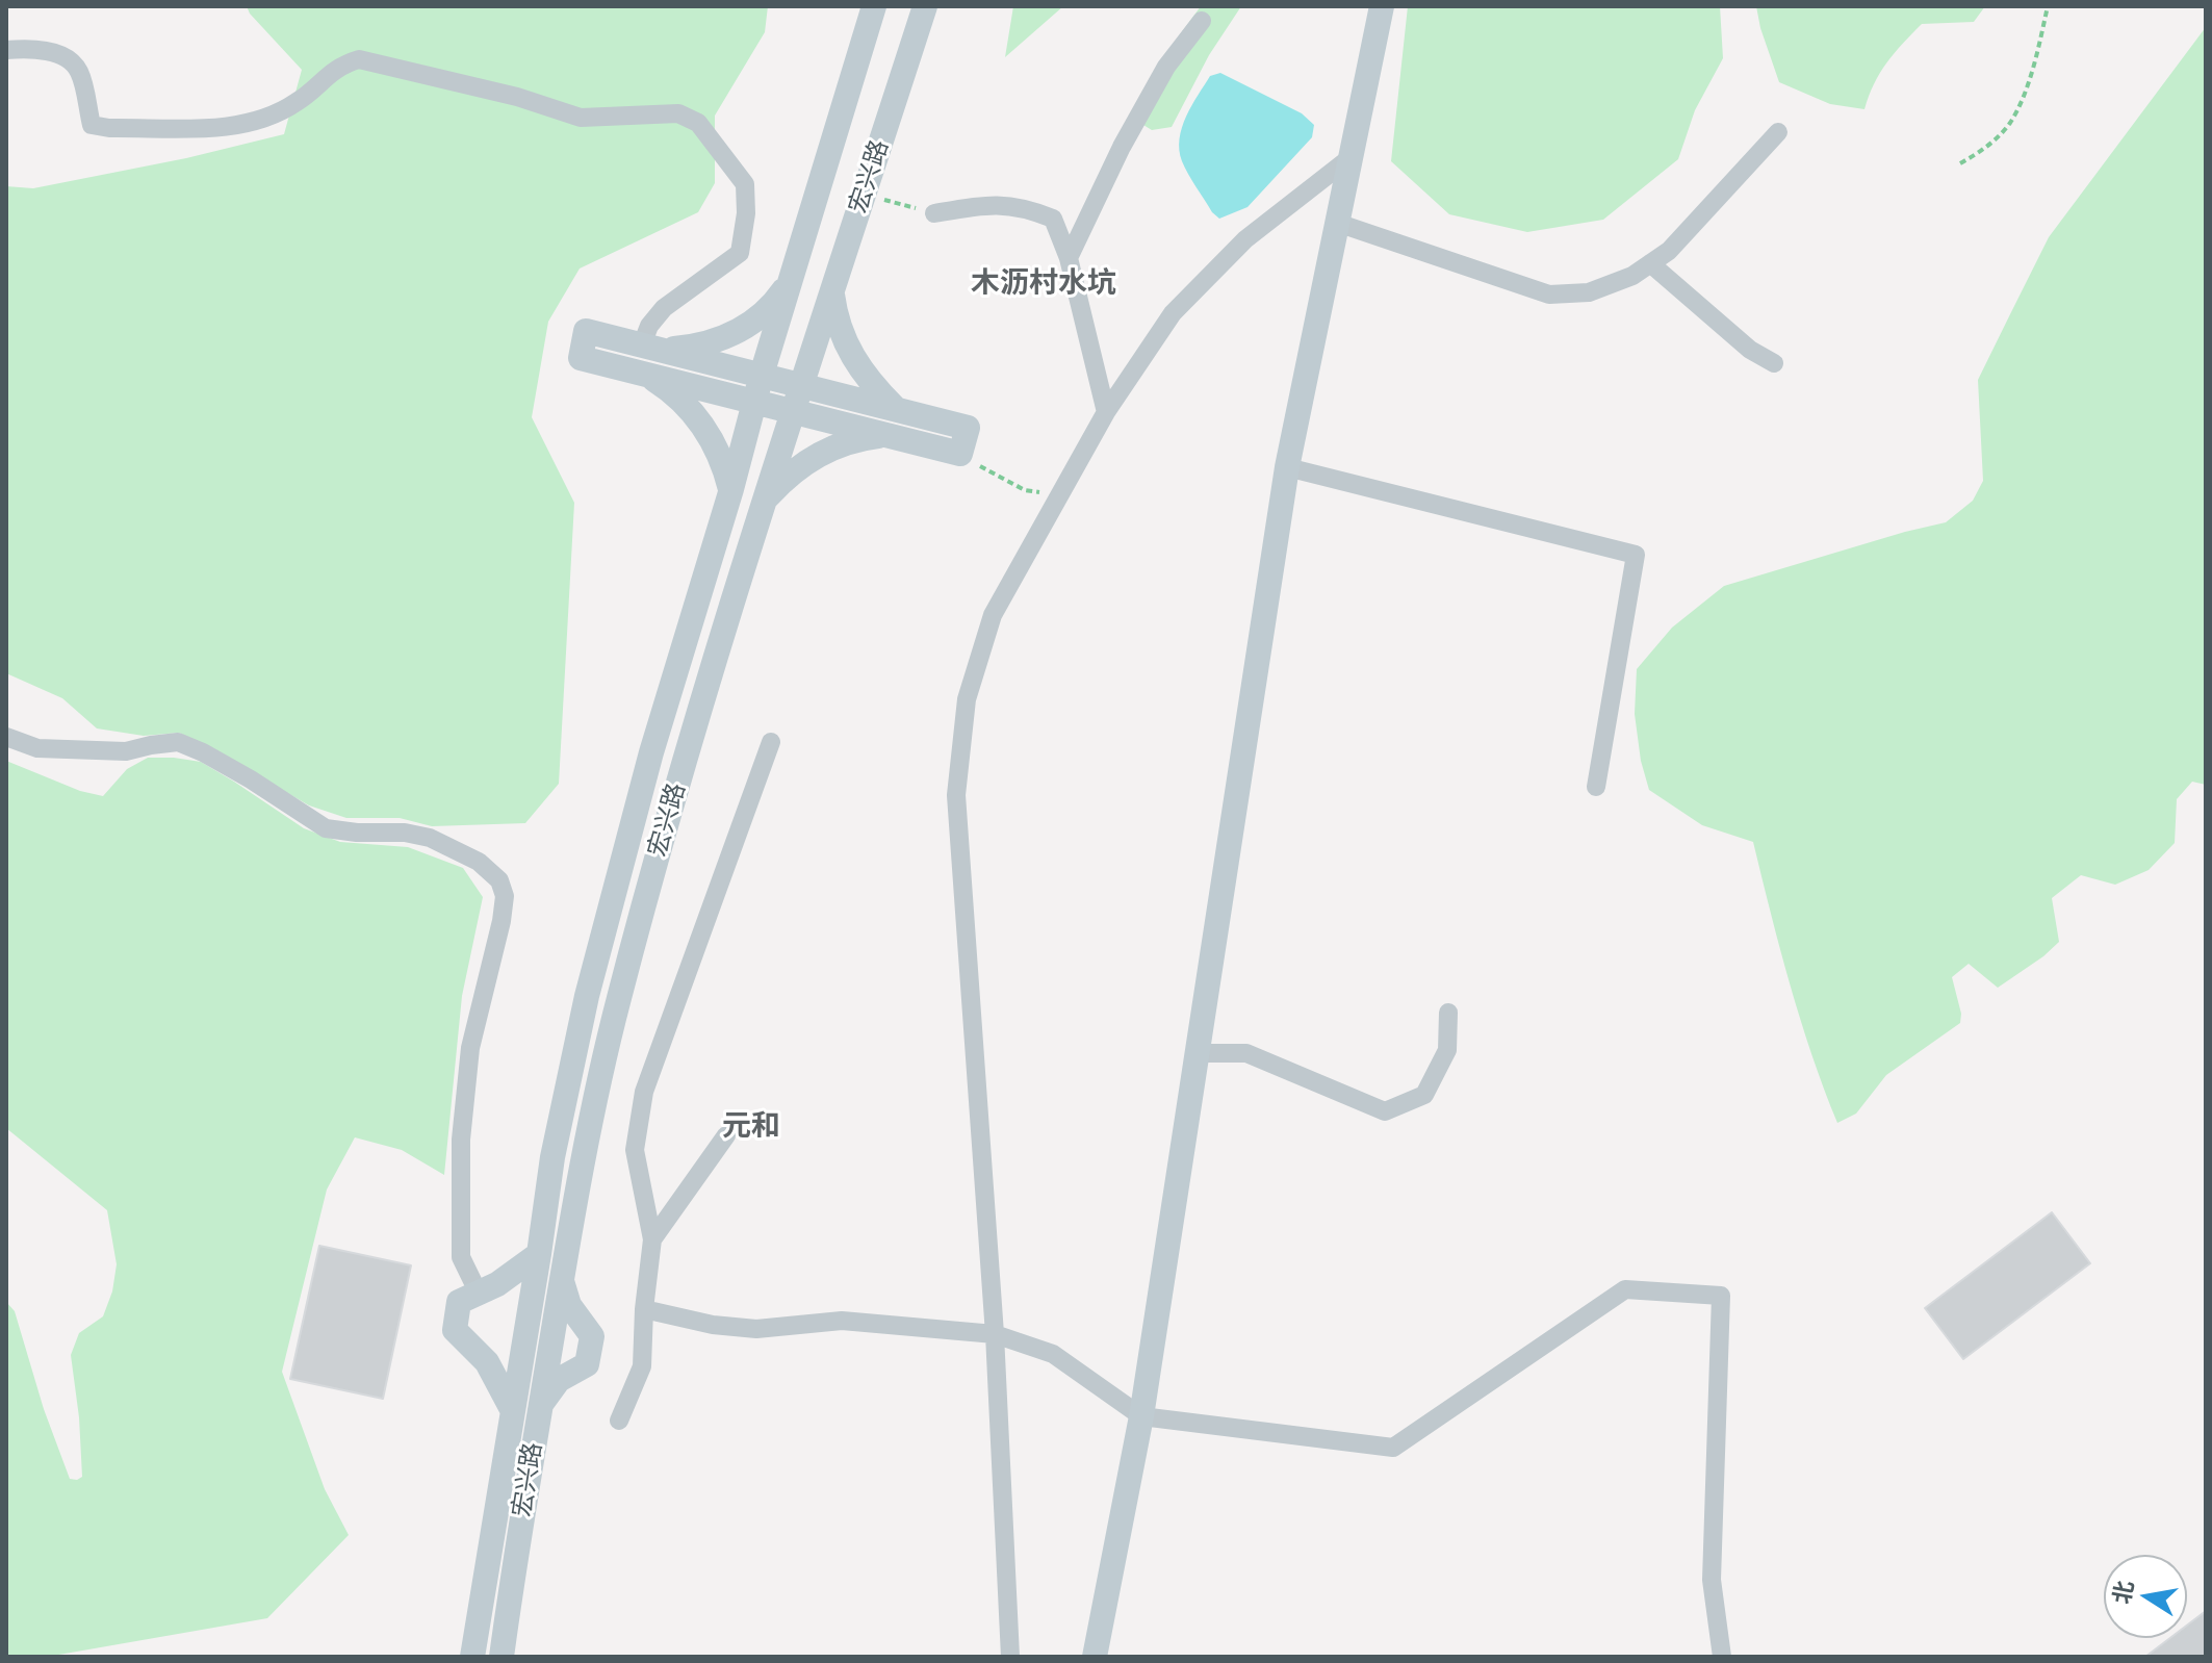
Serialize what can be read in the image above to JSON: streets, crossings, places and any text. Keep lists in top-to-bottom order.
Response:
{
  "streets": {
    "street": ["宏兴路"]
  },
  "districts": ["木沥村水坑", "元和"],
  "north": "left"
}
